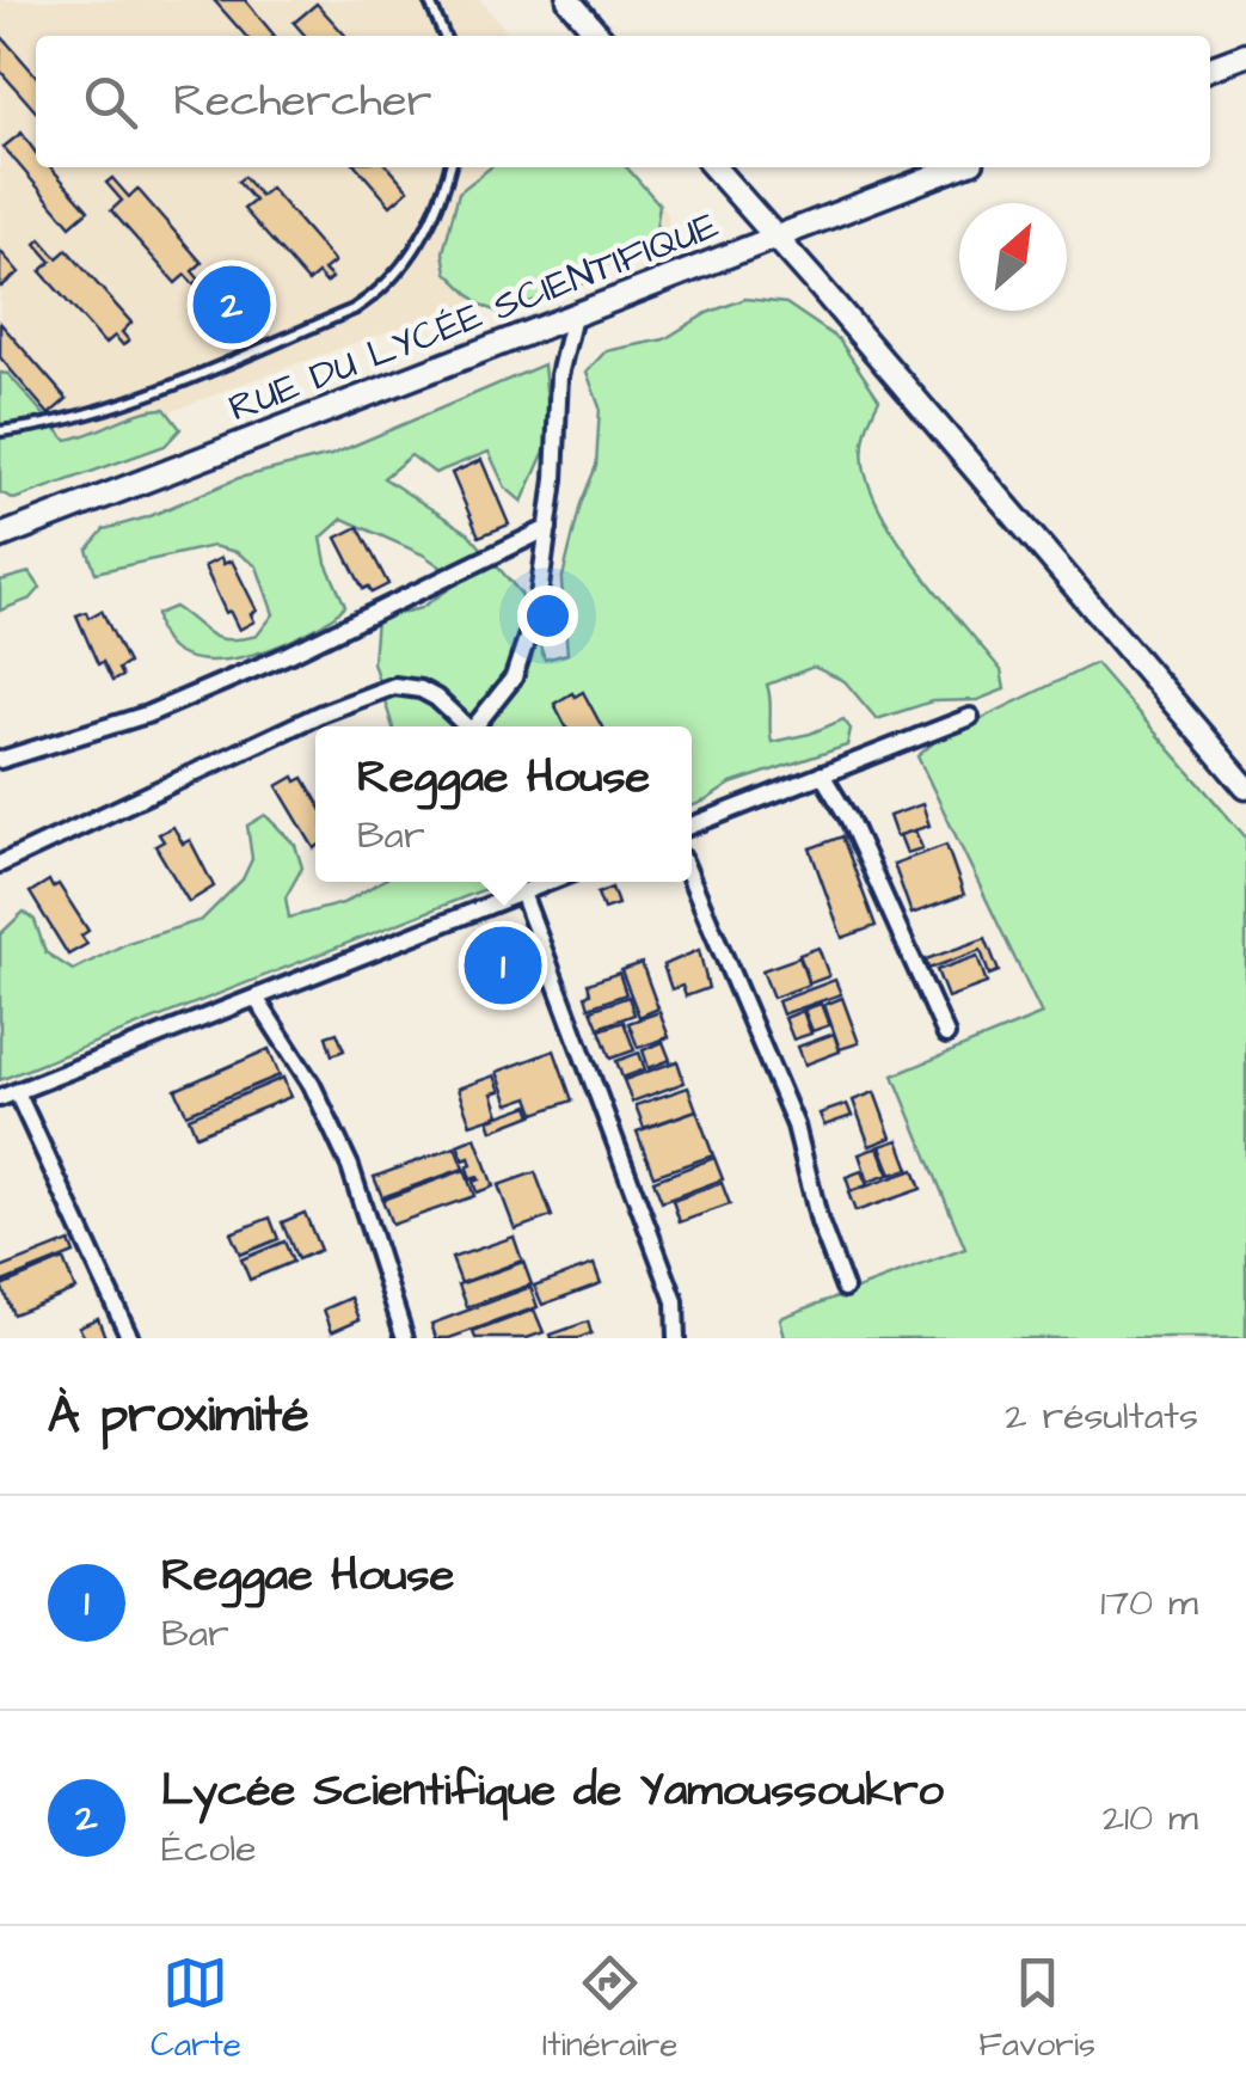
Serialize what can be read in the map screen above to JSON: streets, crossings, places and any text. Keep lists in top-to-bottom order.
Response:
{
  "streets": {
    "street": ["RUE DU LYCÉE SCIENTIFIQUE"]
  },
  "north": "top right",
  "page": {
    "search": "Rechercher",
    "pins": ["2", "1"],
    "popup": ["Reggae House", "Bar"],
    "heading": ["À proximité", "2 résultats"],
    "list": [
      {
        "mark": "1",
        "name": "Reggae House",
        "note": "Bar",
        "value": "170 m"
      },
      {
        "mark": "2",
        "name": "Lycée Scientifique de Yamoussoukro",
        "note": "École",
        "value": "210 m"
      }
    ],
    "nav": ["Carte", "Itinéraire", "Favoris"]
  }
}
